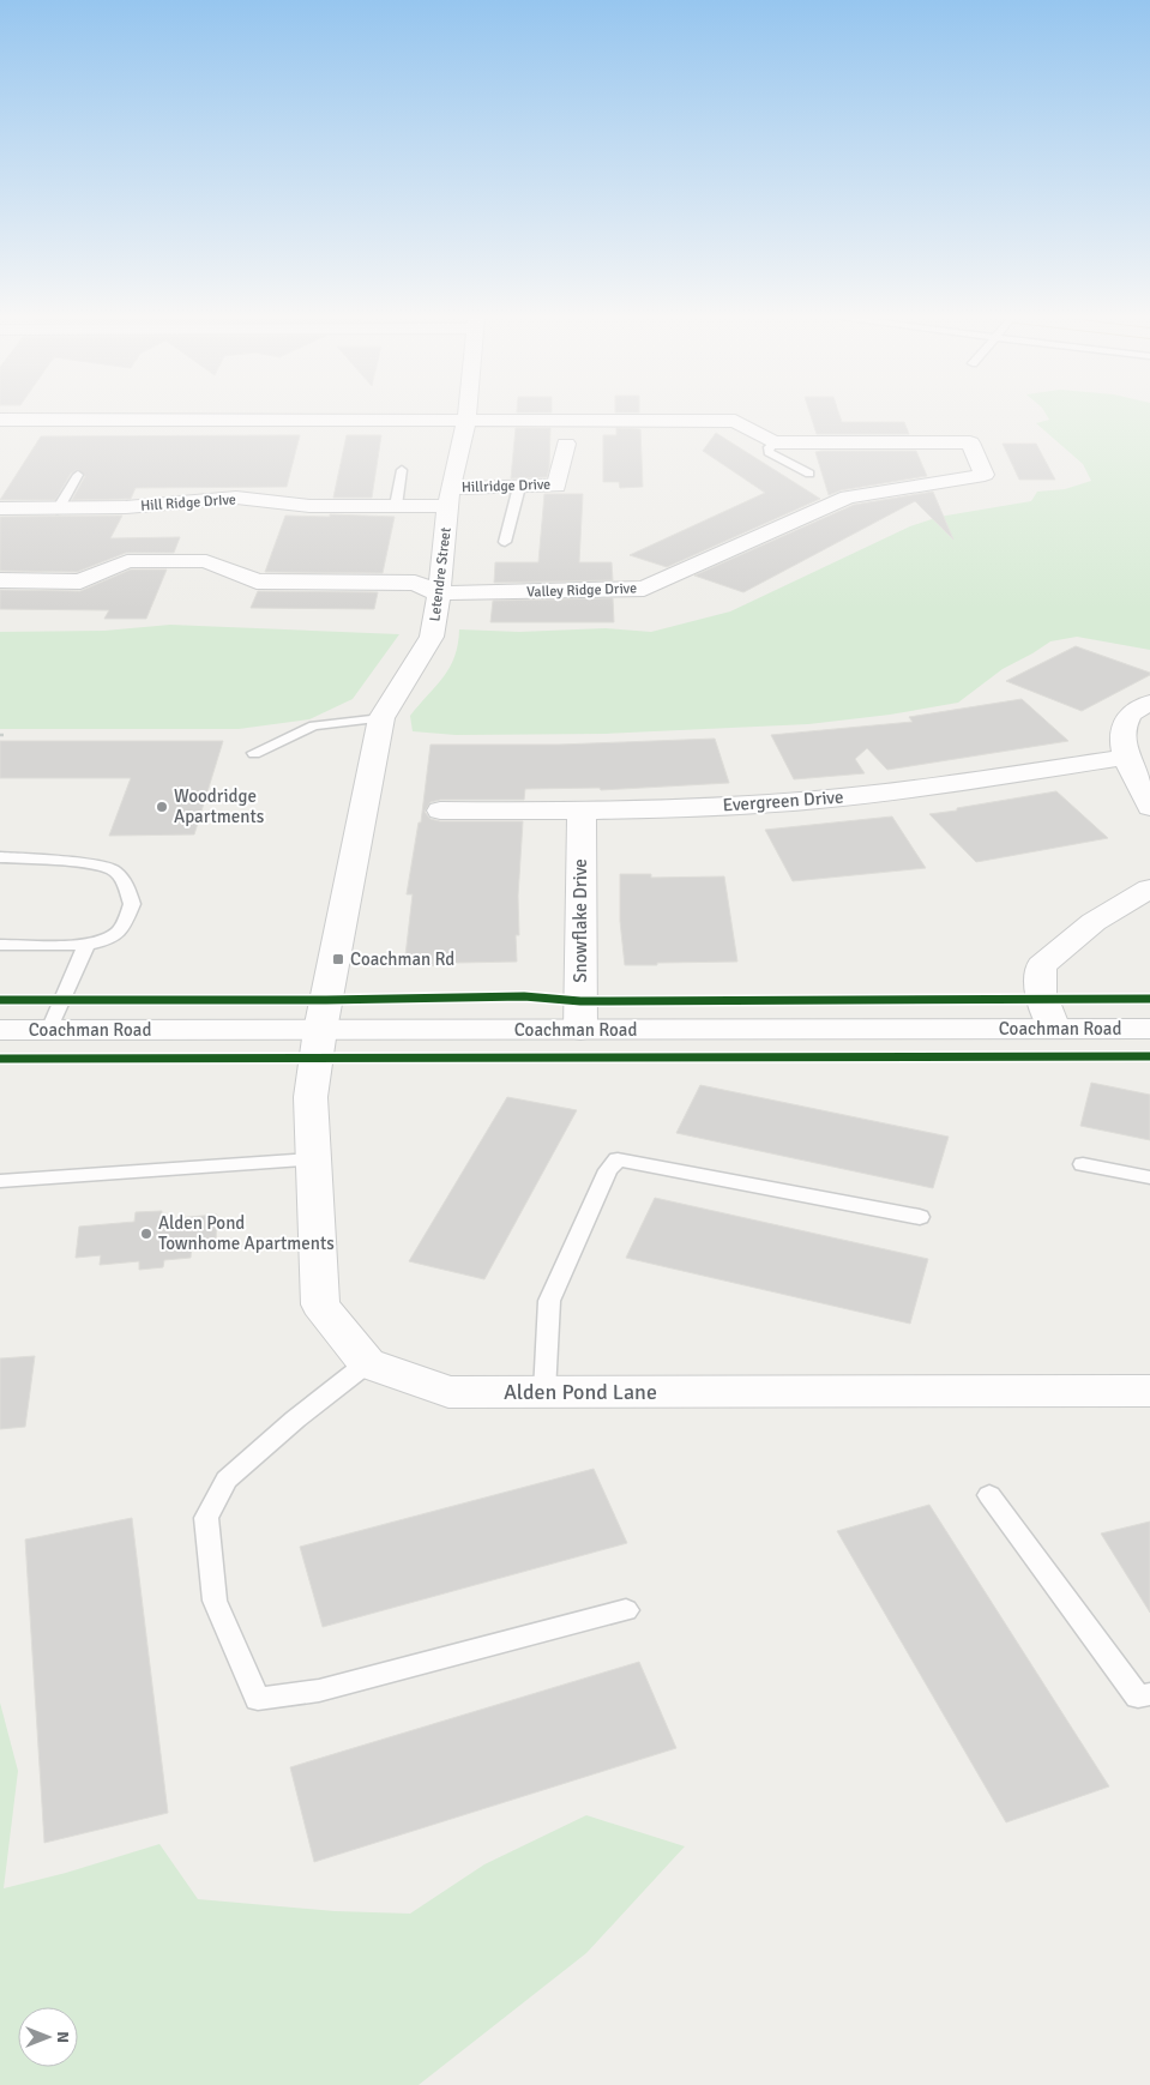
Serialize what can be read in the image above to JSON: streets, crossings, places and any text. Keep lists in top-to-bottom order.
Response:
{
  "streets": {
    "street": [
      "Hillridge Drive",
      "Hill Ridge DrIve",
      "Letendre Street",
      "Valley Ridge Drive",
      "Evergreen Drive",
      "Snowflake Drive",
      "Coachman Road",
      "Alden Pond Lane"
    ]
  },
  "crossings": [
    ["Hillridge Drive", "Hill Ridge DrIve"],
    ["Hillridge Drive", "Letendre Street"],
    ["Hill Ridge DrIve", "Letendre Street"],
    ["Letendre Street", "Valley Ridge Drive"],
    ["Letendre Street", "Coachman Road"],
    ["Evergreen Drive", "Snowflake Drive"],
    ["Snowflake Drive", "Coachman Road"]
  ],
  "places": {
    "other": ["Woodridge Apartments", "Alden Pond Townhome Apartments"],
    "transit": ["Coachman Rd"]
  },
  "north": "right"
}
